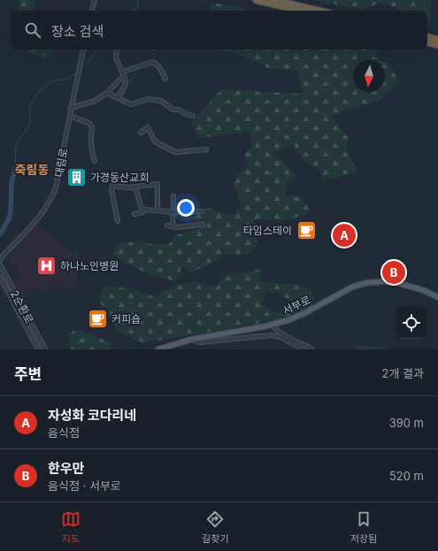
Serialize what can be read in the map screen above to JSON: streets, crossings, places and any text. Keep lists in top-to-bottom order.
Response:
{
  "streets": {
    "main road": ["서부로"],
    "street": ["대림로", "2순환로"]
  },
  "districts": ["죽림동"],
  "places": {
    "building": ["가경동산교회"],
    "cafe": ["타임스테이", "커피숍"],
    "hospital": ["하나노인병원"]
  },
  "north": "bottom",
  "page": {
    "search": "장소 검색",
    "pins": ["A", "B"],
    "heading": ["주변", "2개 결과"],
    "list": [
      {
        "mark": "A",
        "name": "자성화 코다리네",
        "note": "음식점",
        "value": "390 m"
      },
      {
        "mark": "B",
        "name": "한우만",
        "note": "음식점 · 서부로",
        "value": "520 m"
      }
    ],
    "nav": ["지도", "길찾기", "저장됨"]
  }
}
